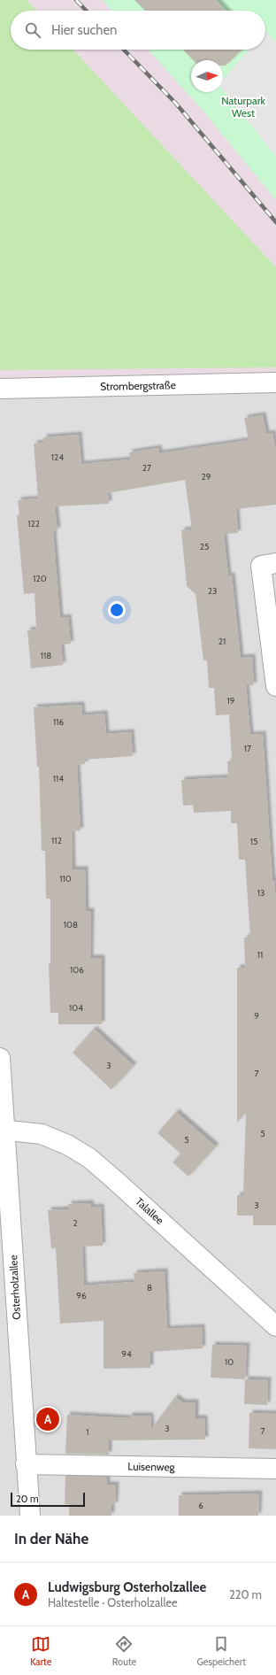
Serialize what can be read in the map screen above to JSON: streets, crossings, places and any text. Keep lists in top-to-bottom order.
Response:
{
  "streets": {
    "street": [
      "Strombergstraße",
      "Talallee",
      "Osterholzallee",
      "Luisenweg"
    ]
  },
  "crossings": [
    ["Talallee", "Osterholzallee"],
    ["Osterholzallee", "Luisenweg"]
  ],
  "parks": ["Naturpark West"],
  "house_numbers": [
    "124",
    "27",
    "29",
    "122",
    "25",
    "120",
    "23",
    "21",
    "118",
    "19",
    "116",
    "17",
    "114",
    "112",
    "15",
    "110",
    "13",
    "108",
    "11",
    "106",
    "104",
    "9",
    "3",
    "7",
    "5",
    "5",
    "3",
    "2",
    "8",
    "96",
    "94",
    "10",
    "3",
    "7",
    "1",
    "6"
  ],
  "scale_bar": "20 m",
  "north": "right",
  "page": {
    "search": "Hier suchen",
    "pins": "A",
    "scale": "20 m",
    "heading": "In der Nähe",
    "list": [
      {
        "mark": "A",
        "name": "Ludwigsburg Osterholzallee",
        "note": "Haltestelle · Osterholzallee",
        "value": "220 m"
      }
    ],
    "nav": ["Karte", "Route", "Gespeichert"]
  }
}
